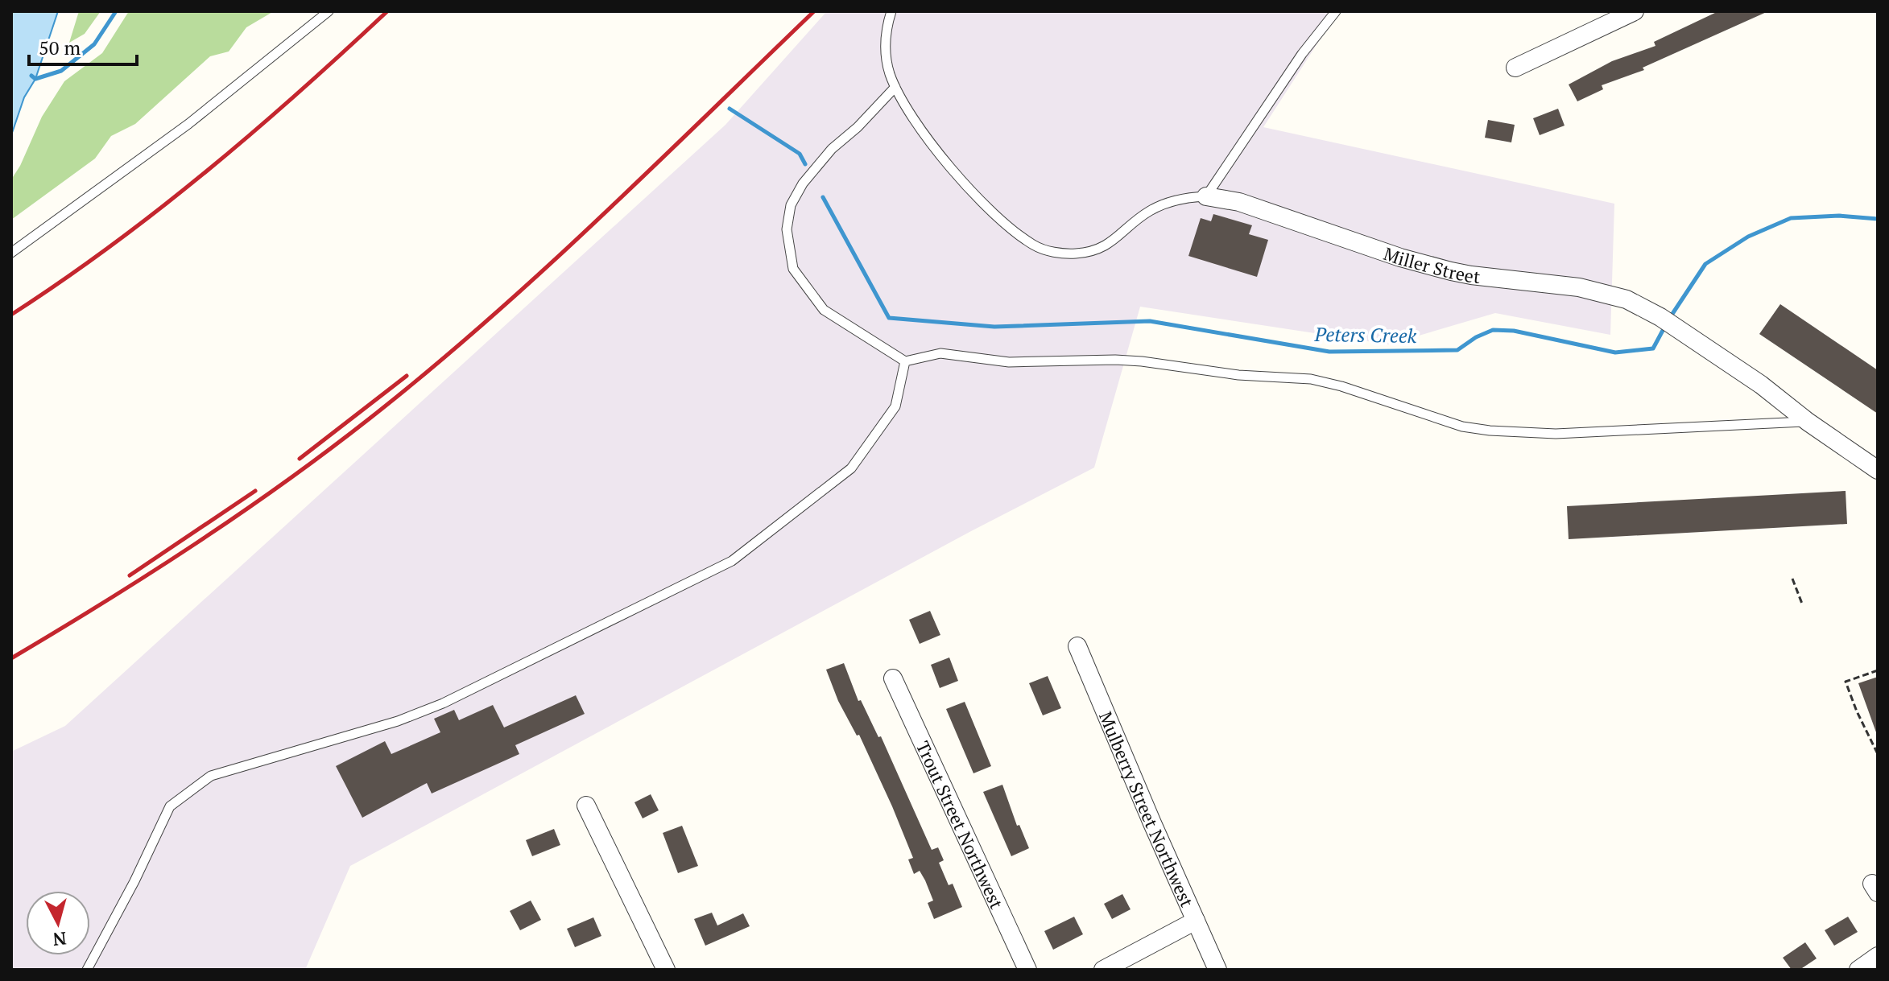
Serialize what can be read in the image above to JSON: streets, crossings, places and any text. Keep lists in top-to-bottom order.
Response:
{
  "streets": {
    "street": ["Miller Street", "Mulberry Street Northwest", "Trout Street Northwest"]
  },
  "water": ["Peters Creek"],
  "scale_bar": "50 m",
  "north": "bottom"
}
